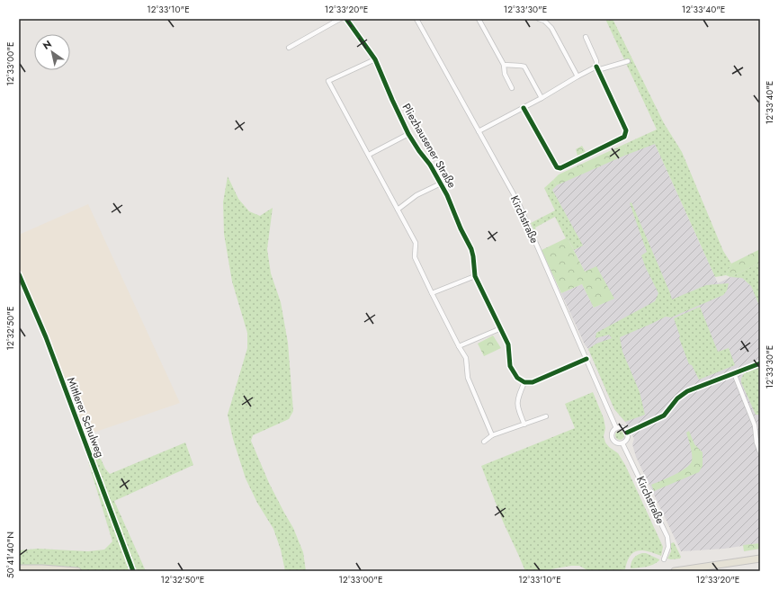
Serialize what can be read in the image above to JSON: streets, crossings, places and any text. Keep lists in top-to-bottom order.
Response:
{
  "streets": {
    "street": ["Pliezhausener Straße", "Kirchstraße", "Mittlerer Schulweg"]
  },
  "north": "top left",
  "coordinates": [
    "12°33'10\"E",
    "12°33'20\"E",
    "12°33'30\"E",
    "12°33'40\"E",
    "12°33'00\"E",
    "12°32'50\"E",
    "50°41'40\"N"
  ]
}
